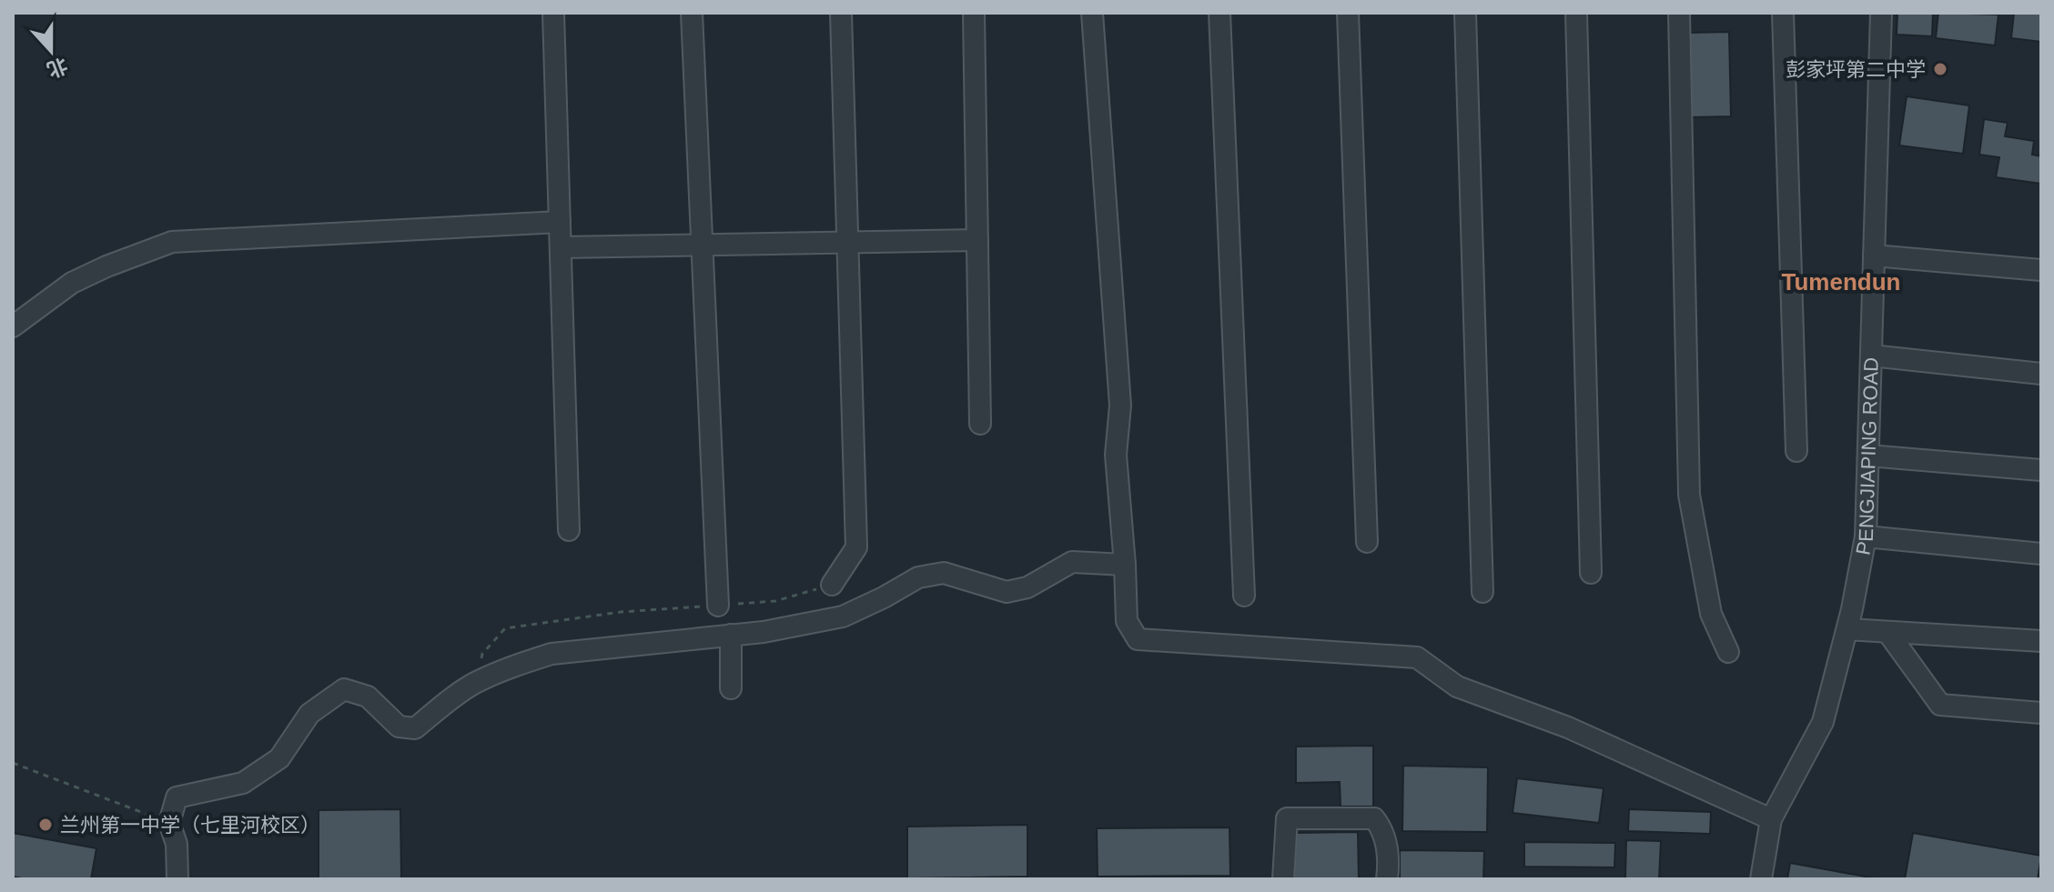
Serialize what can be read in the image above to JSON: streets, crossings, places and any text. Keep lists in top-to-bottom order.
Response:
{
  "streets": {
    "street": ["PENGJIAPING ROAD"]
  },
  "districts": ["Tumendun"],
  "places": ["彭家坪第二中学", "兰州第一中学（七里河校区）"],
  "north": "bottom"
}
